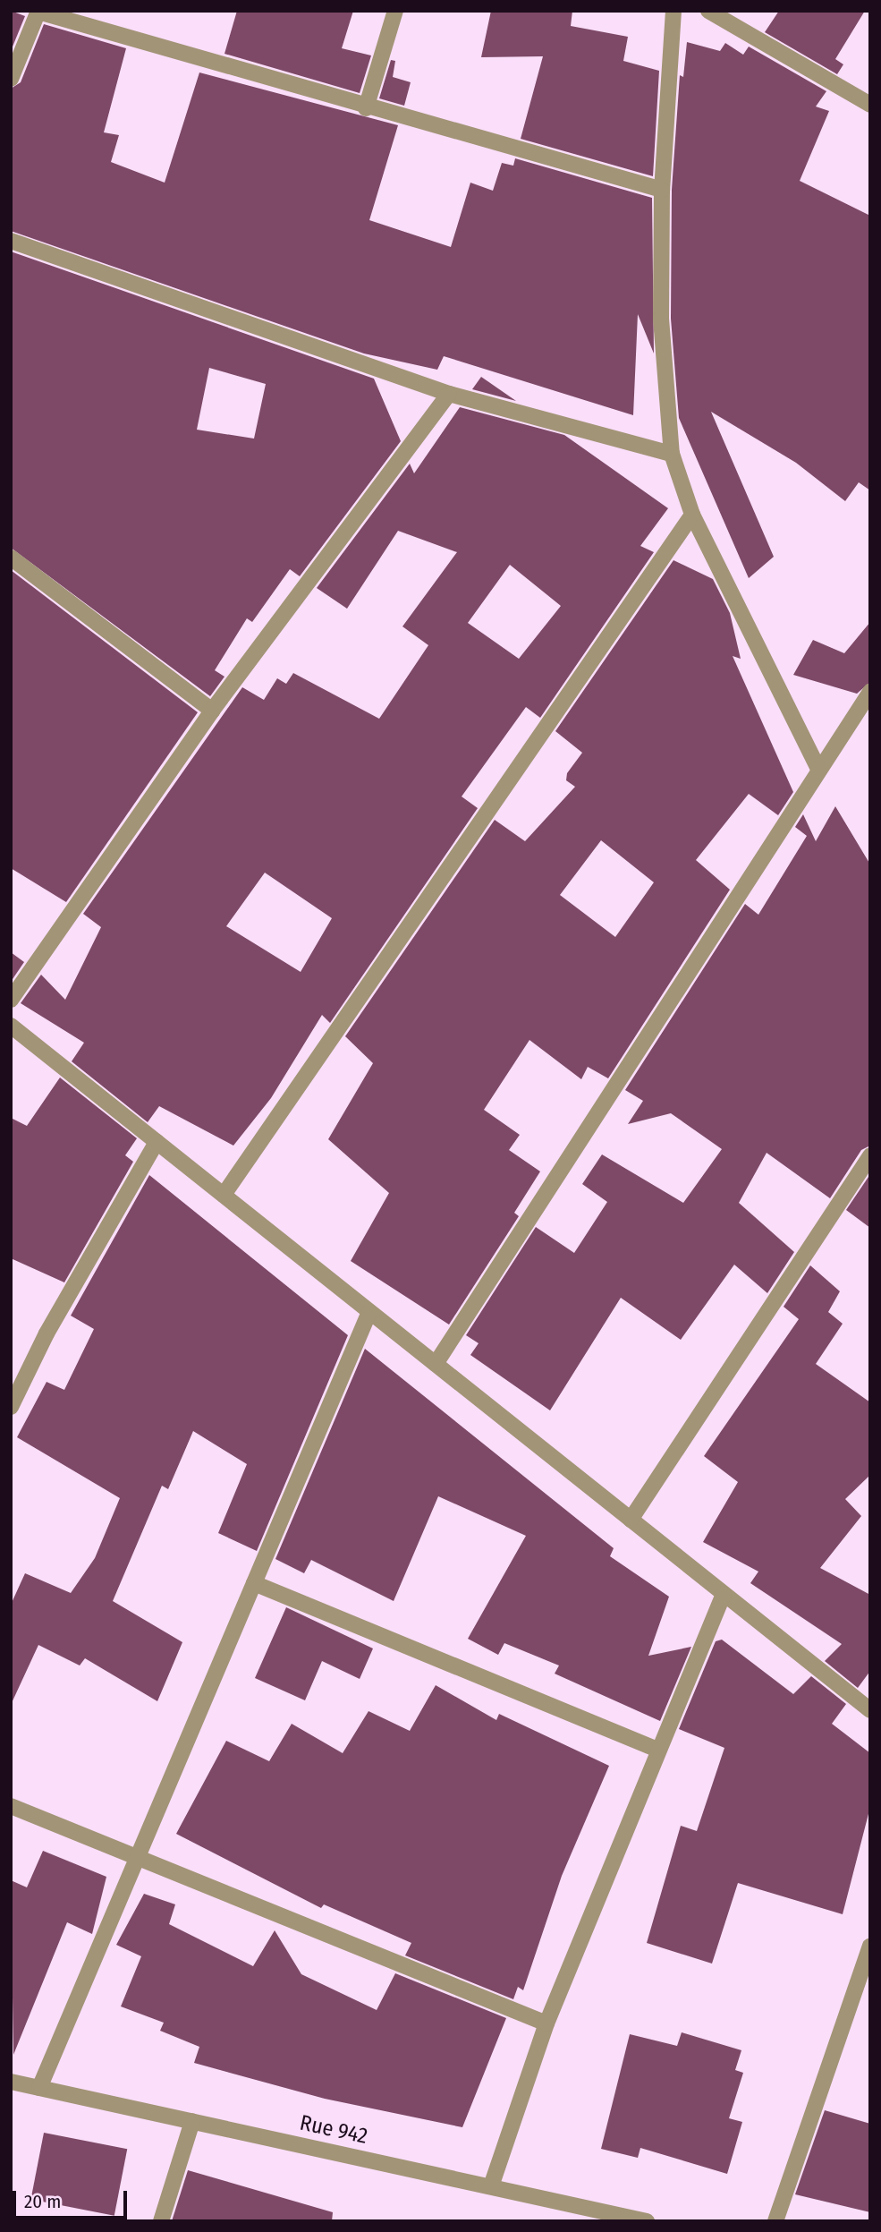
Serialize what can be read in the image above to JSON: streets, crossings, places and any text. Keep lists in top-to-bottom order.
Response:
{
  "streets": {
    "street": ["Rue 942"]
  },
  "scale_bar": "20 m"
}
